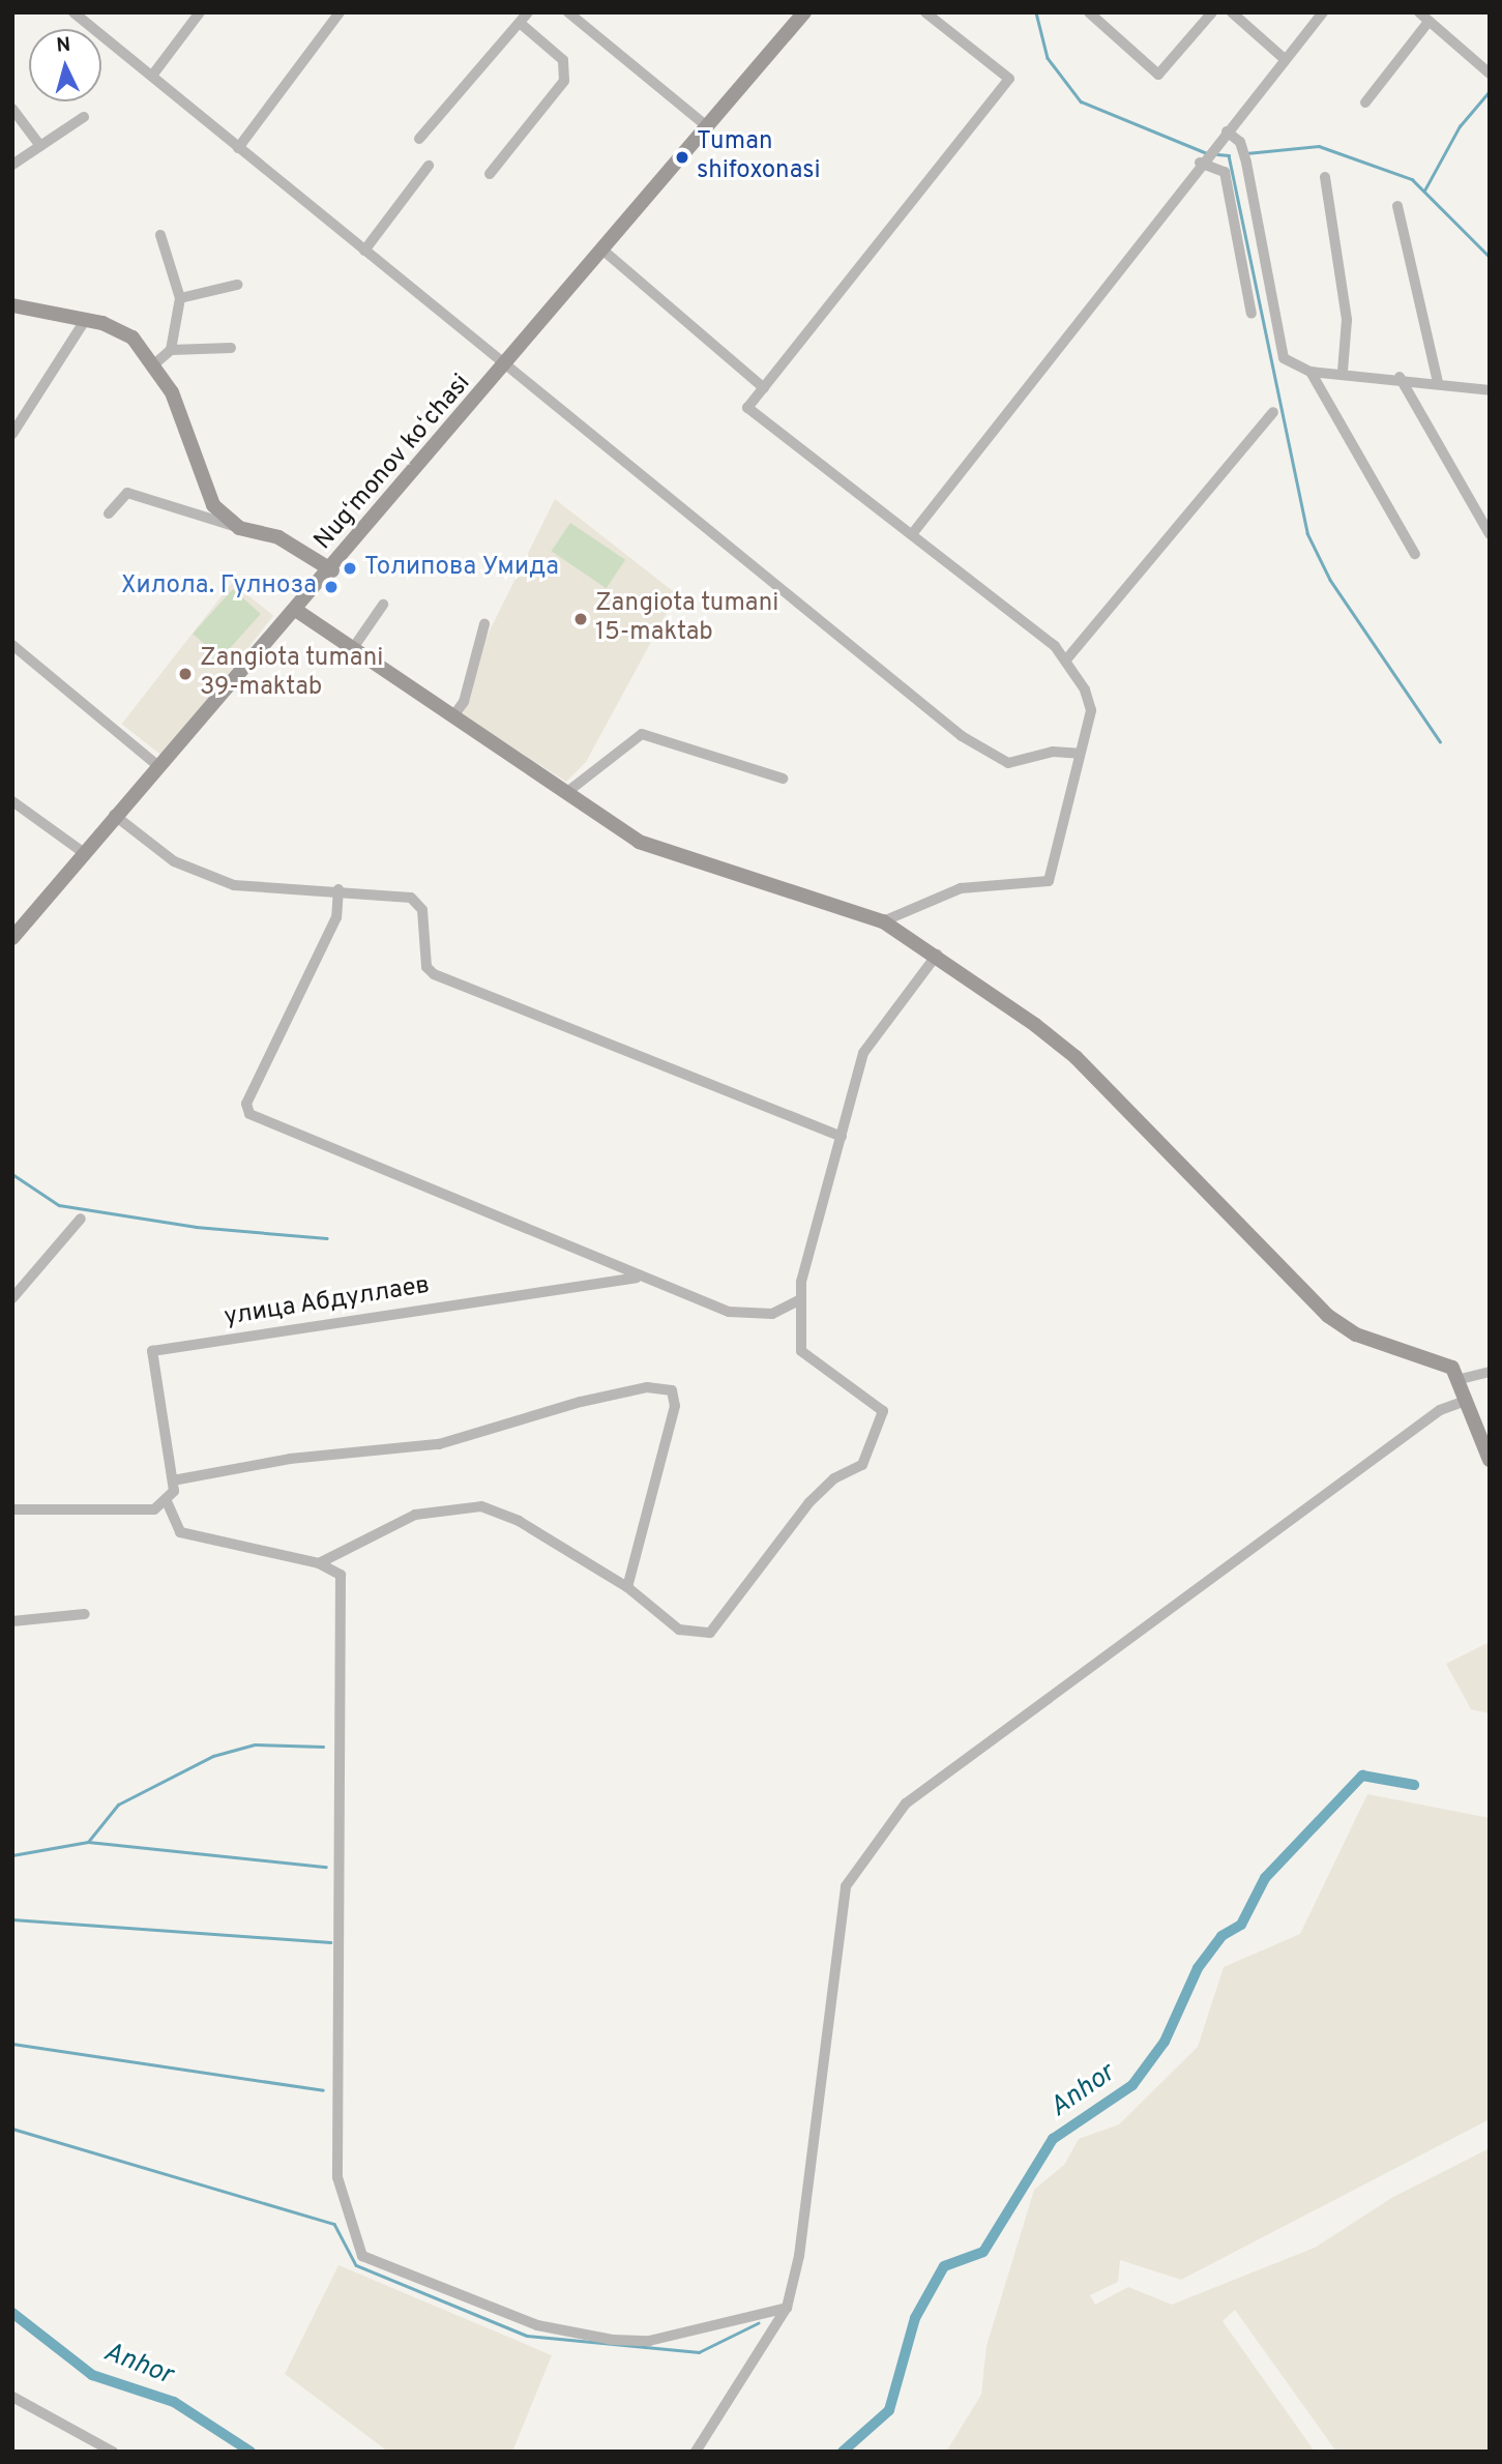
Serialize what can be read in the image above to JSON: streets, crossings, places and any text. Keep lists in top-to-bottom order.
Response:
{
  "streets": {
    "street": ["Nugʻmonov koʻchasi", "улица Абдуллаев"]
  },
  "water": ["Anhor"],
  "places": [
    "Tuman shifoxonasi",
    "Толипова Умида",
    "Хилола. Гулноза",
    "Zangiota tumani 15-maktab",
    "Zangiota tumani 39-maktab"
  ],
  "north": "top"
}
